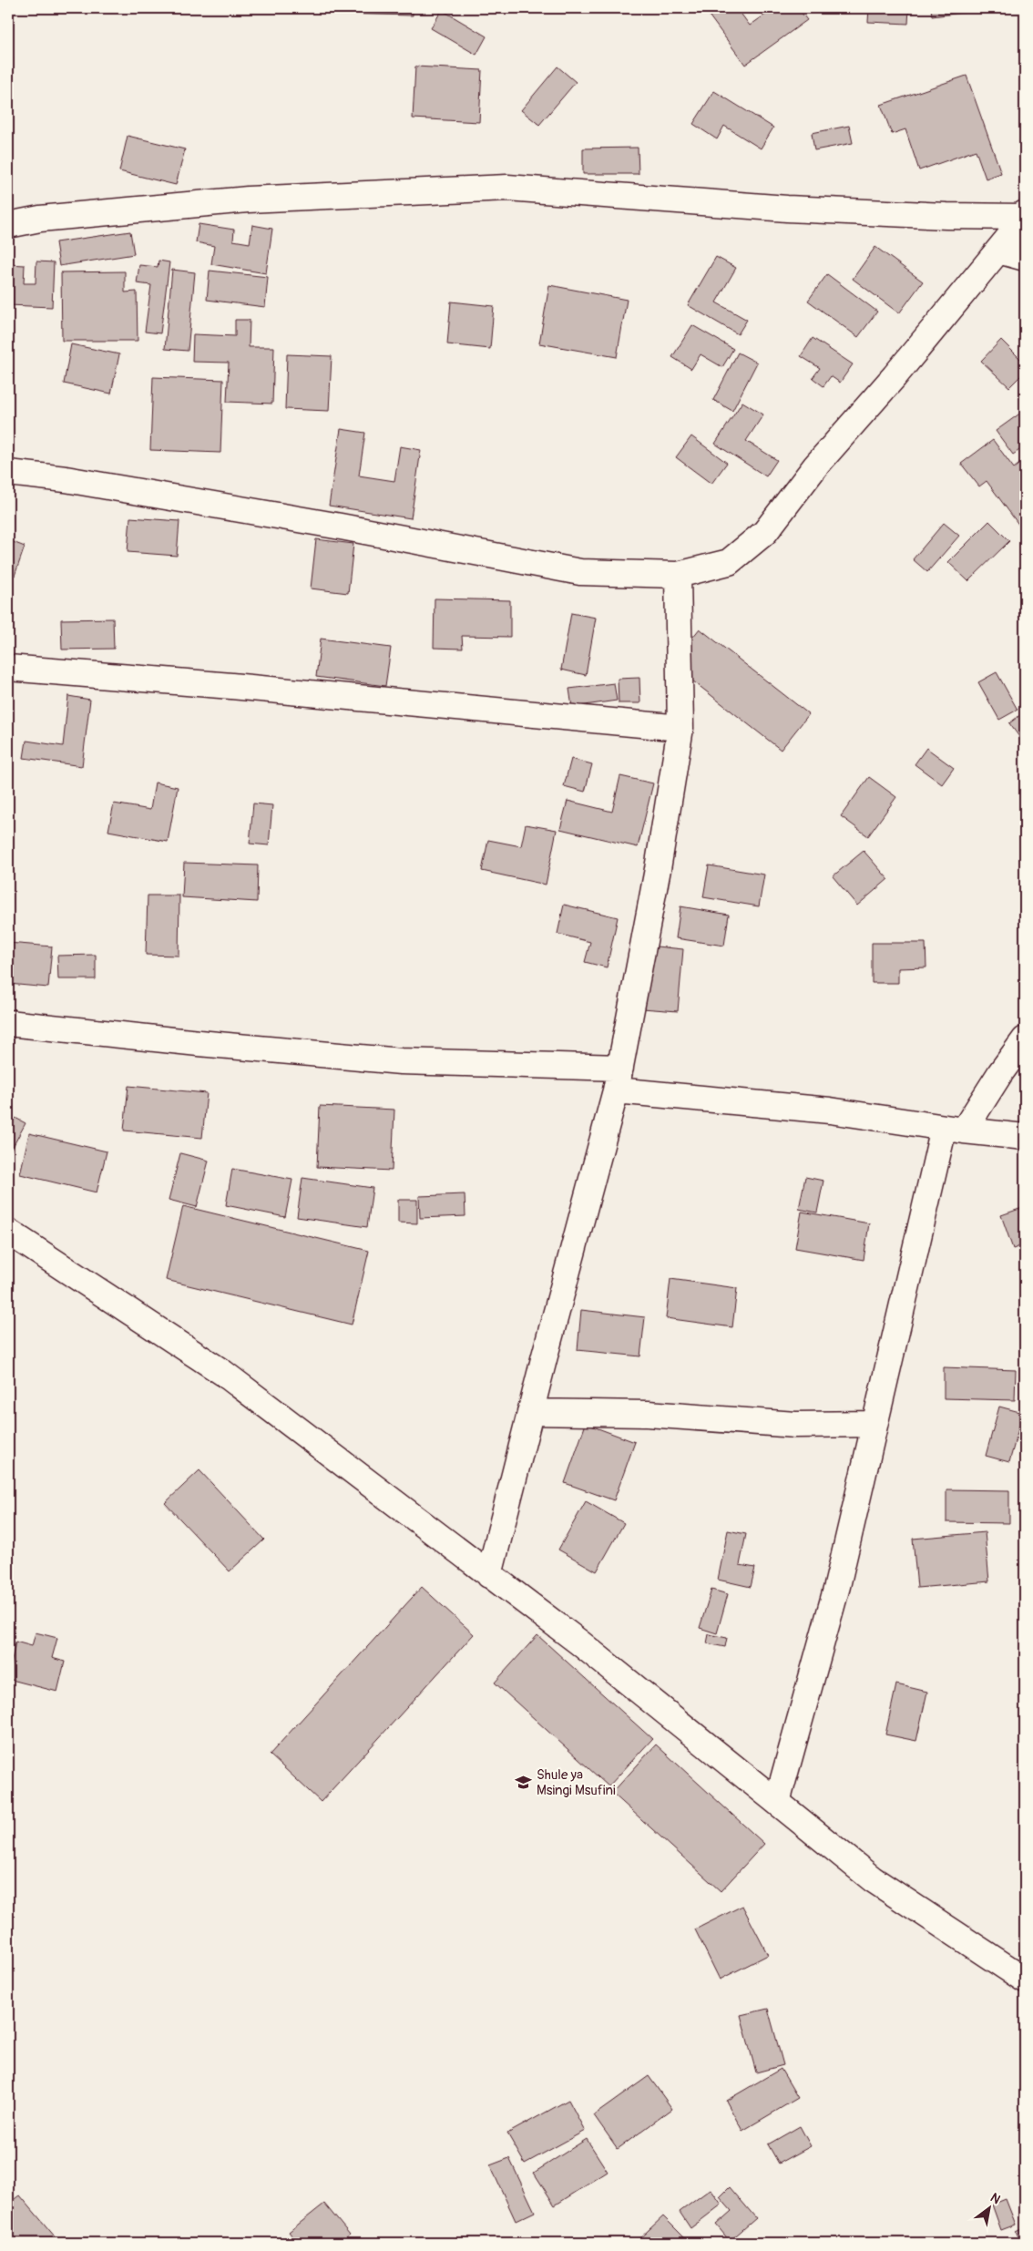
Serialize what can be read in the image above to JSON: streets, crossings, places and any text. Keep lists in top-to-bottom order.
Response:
{
  "places": {
    "school or university": ["Shule ya Msingi Msufini"]
  },
  "north": "top right"
}
